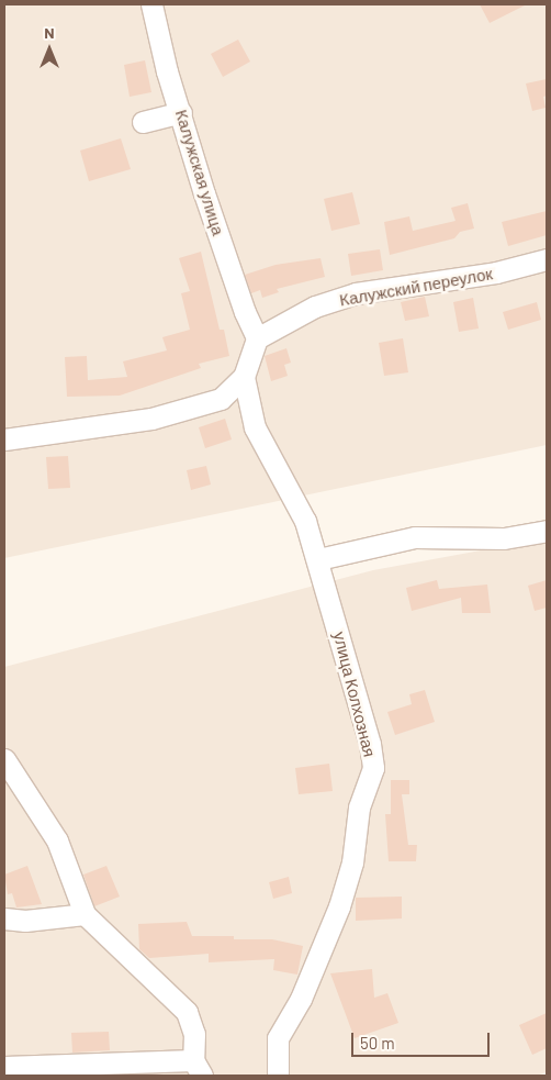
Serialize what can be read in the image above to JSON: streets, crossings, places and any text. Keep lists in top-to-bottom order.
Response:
{
  "streets": {
    "street": ["Калужская улица", "Калужский переулок", "улица Колхозная"]
  },
  "crossings": [
    ["Калужская улица", "Калужский переулок"]
  ],
  "scale_bar": "50 m",
  "north": "top"
}
